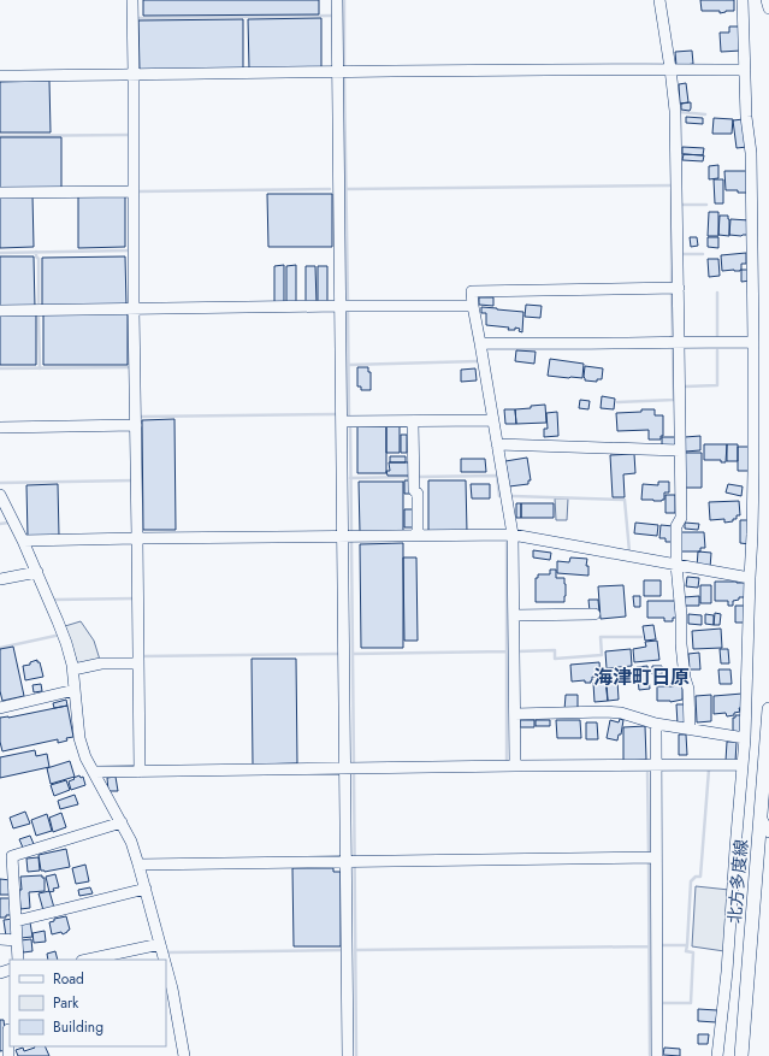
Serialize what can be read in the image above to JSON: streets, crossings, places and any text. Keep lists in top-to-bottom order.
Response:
{
  "streets": {
    "main road": ["北方多度線"]
  },
  "districts": ["海津町日原"],
  "legend": ["Road", "Park", "Building"]
}
